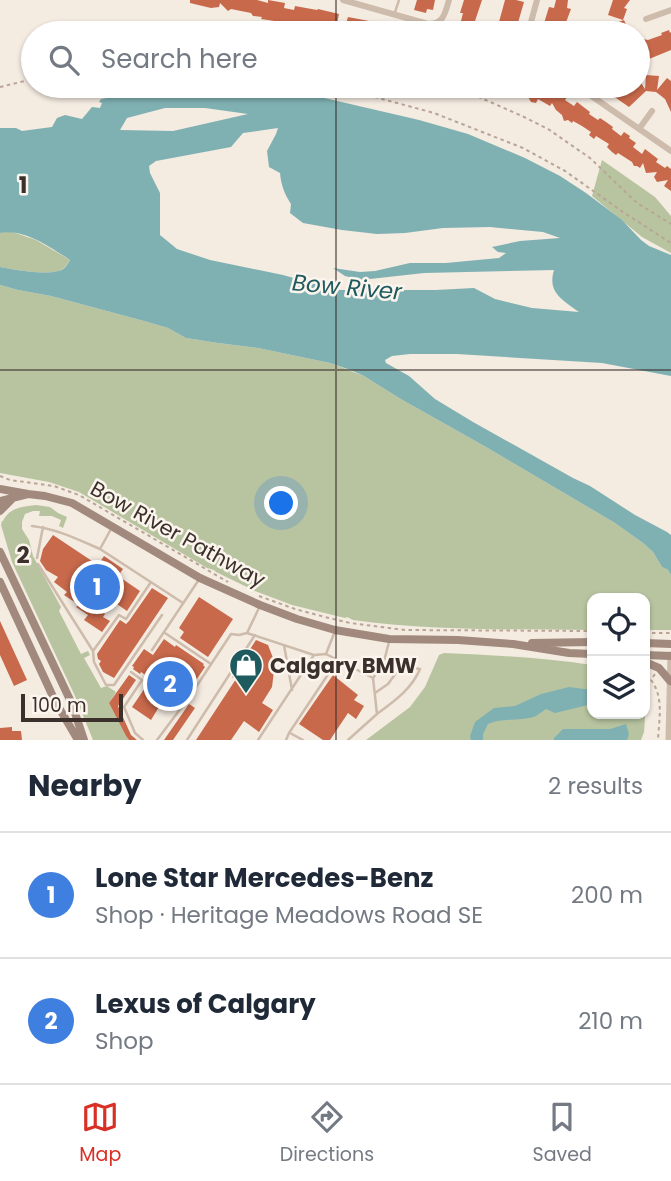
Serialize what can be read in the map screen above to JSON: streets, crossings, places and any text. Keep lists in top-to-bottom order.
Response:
{
  "streets": {
    "path": ["Bow River Pathway"]
  },
  "water": ["Bow River"],
  "places": {
    "shop": ["Calgary BMW"]
  },
  "scale_bar": "100 m",
  "page": {
    "search": "Search here",
    "pins": ["1", "2"],
    "scale": "100 m",
    "heading": ["Nearby", "2 results"],
    "list": [
      {
        "mark": "1",
        "name": "Lone Star Mercedes-Benz",
        "note": "Shop · Heritage Meadows Road SE",
        "value": "200 m"
      },
      {
        "mark": "2",
        "name": "Lexus of Calgary",
        "note": "Shop",
        "value": "210 m"
      }
    ],
    "nav": ["Map", "Directions", "Saved"]
  },
  "grid": {
    "rows": ["1", "2"]
  }
}
